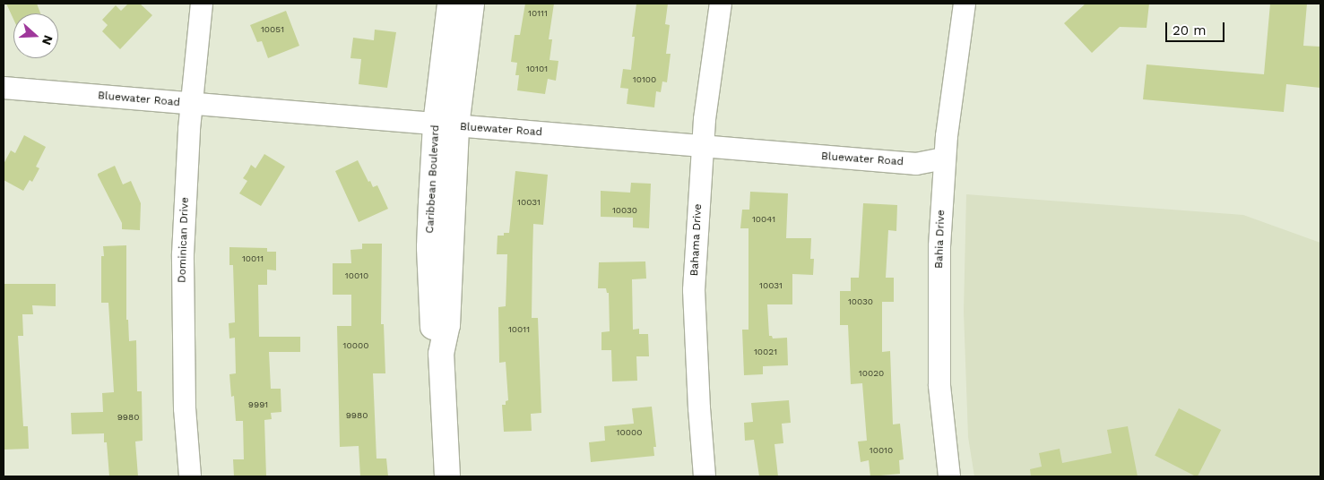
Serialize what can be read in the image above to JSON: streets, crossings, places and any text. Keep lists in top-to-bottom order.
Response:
{
  "streets": {
    "street": [
      "Bluewater Road",
      "Caribbean Boulevard",
      "Bahia Drive",
      "Dominican Drive",
      "Bahama Drive"
    ]
  },
  "crossings": [
    ["Bluewater Road", "Caribbean Boulevard"],
    ["Bluewater Road", "Bahia Drive"],
    ["Bluewater Road", "Dominican Drive"],
    ["Bluewater Road", "Bahama Drive"]
  ],
  "house_numbers": [
    "10111",
    "10051",
    "10101",
    "10100",
    "10031",
    "10030",
    "10041",
    "10011",
    "10010",
    "10031",
    "10030",
    "10011",
    "10000",
    "10021",
    "10020",
    "9991",
    "9980",
    "9980",
    "10000",
    "10010"
  ],
  "scale_bar": "20 m",
  "north": "right"
}
